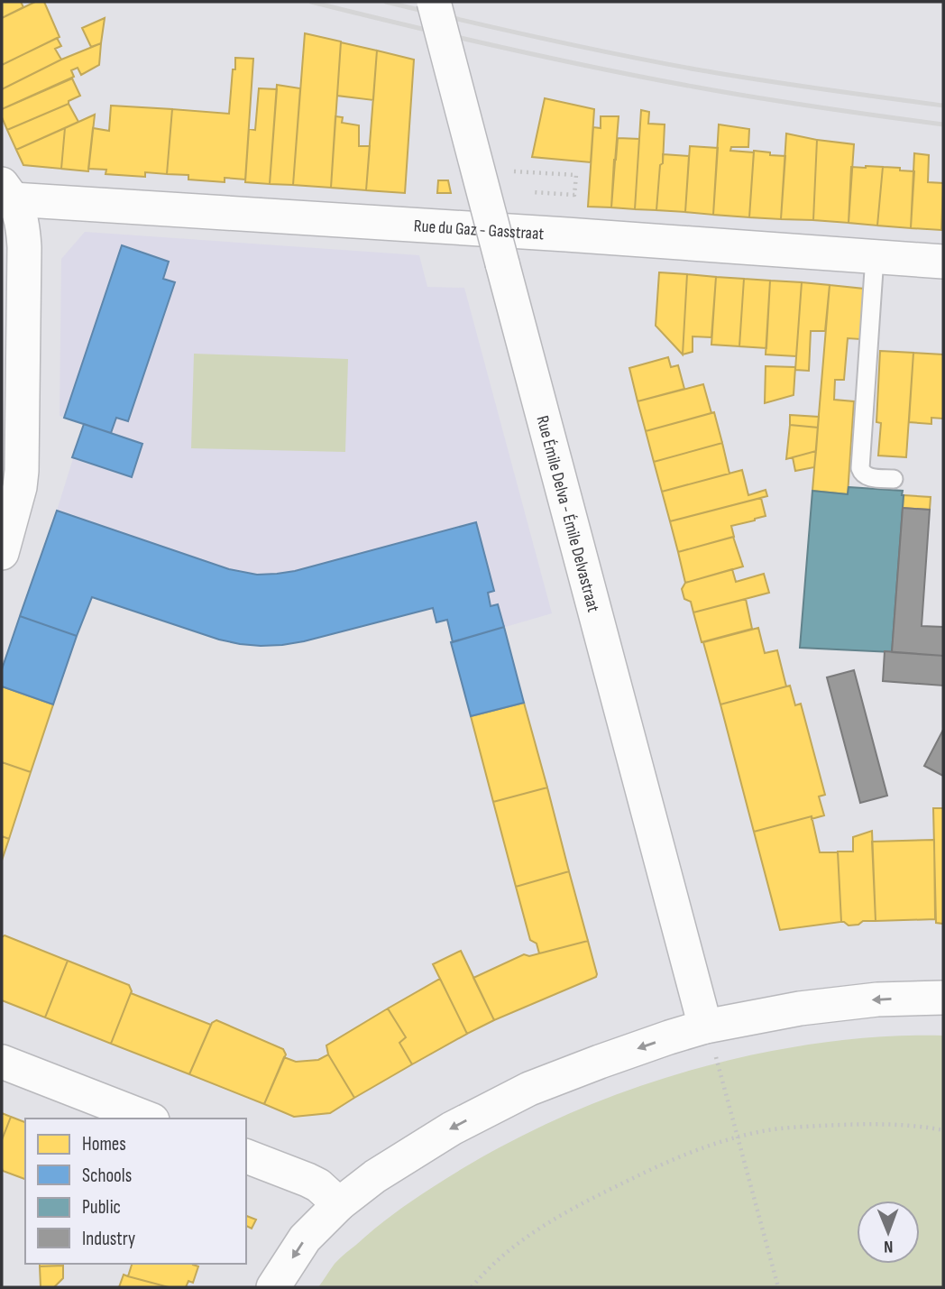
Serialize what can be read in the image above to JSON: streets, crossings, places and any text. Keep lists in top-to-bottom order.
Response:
{
  "streets": {
    "street": ["Rue du Gaz - Gasstraat", "Rue Émile Delva - Émile Delvastraat"]
  },
  "legend": [
    "Homes",
    "Schools",
    "Public",
    "Industry"
  ],
  "north": "bottom"
}
